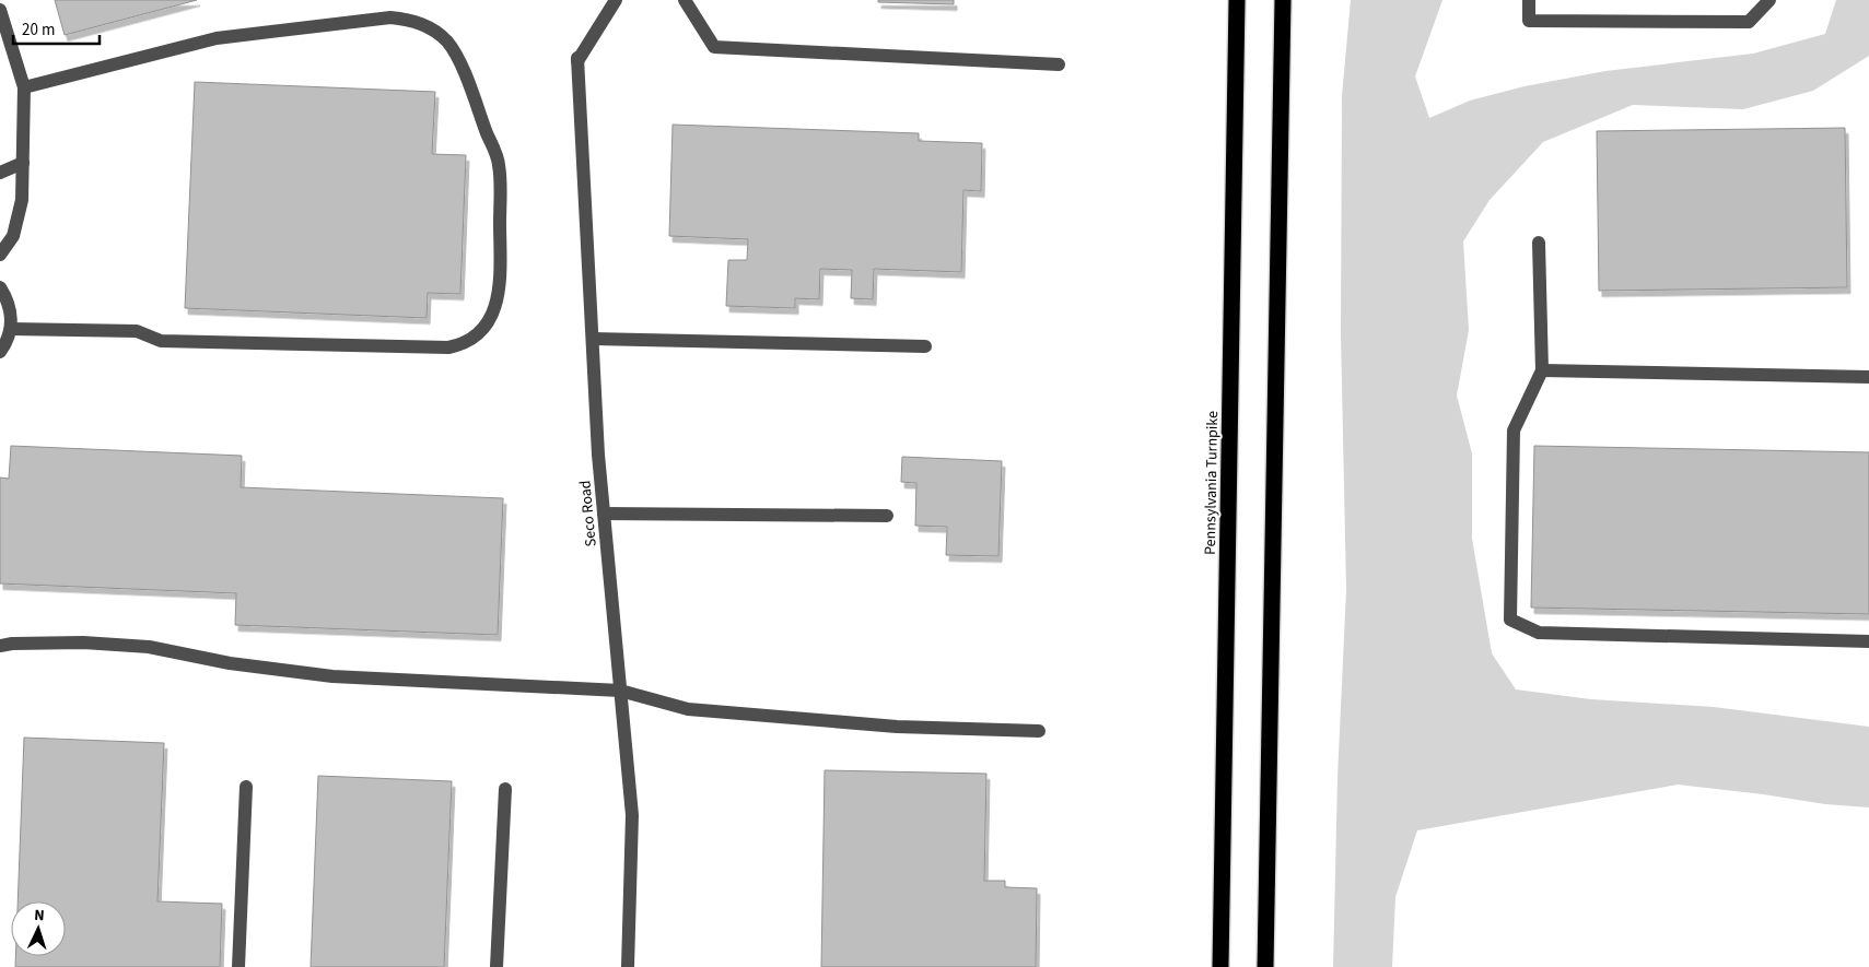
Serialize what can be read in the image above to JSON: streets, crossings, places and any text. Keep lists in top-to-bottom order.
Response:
{
  "streets": {
    "highway": ["Pennsylvania Turnpike"],
    "lane": ["Seco Road"]
  },
  "scale_bar": "20 m",
  "north": "top"
}
